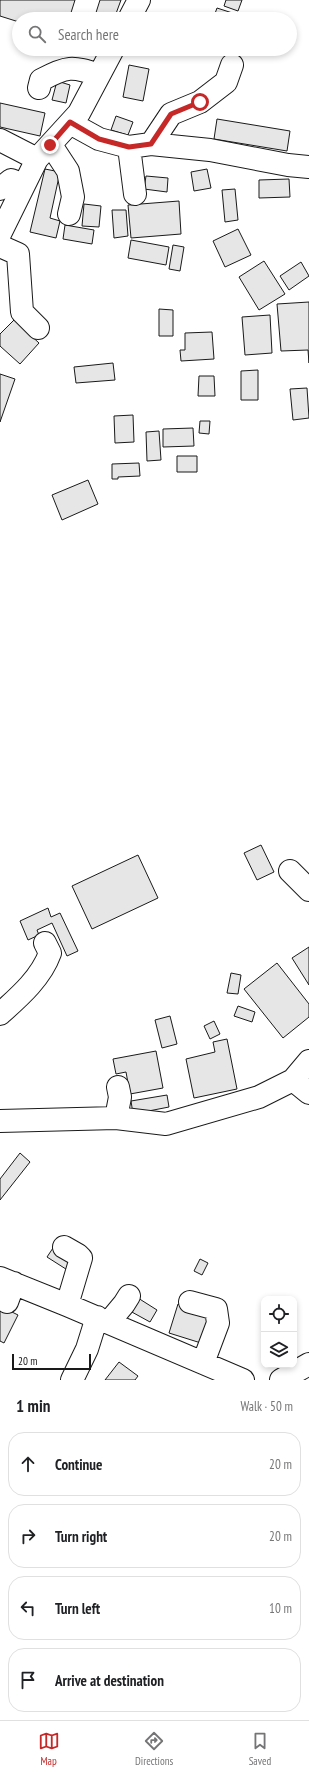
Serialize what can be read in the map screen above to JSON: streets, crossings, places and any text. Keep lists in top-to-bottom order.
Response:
{
  "scale_bar": "20 m",
  "page": {
    "search": "Search here",
    "scale": "20 m",
    "heading": ["1 min", "Walk · 50 m"],
    "list": [
      ["Continue", "20 m"],
      ["Turn right", "20 m"],
      ["Turn left", "10 m"],
      "Arrive at destination"
    ],
    "nav": ["Map", "Directions", "Saved"]
  }
}
